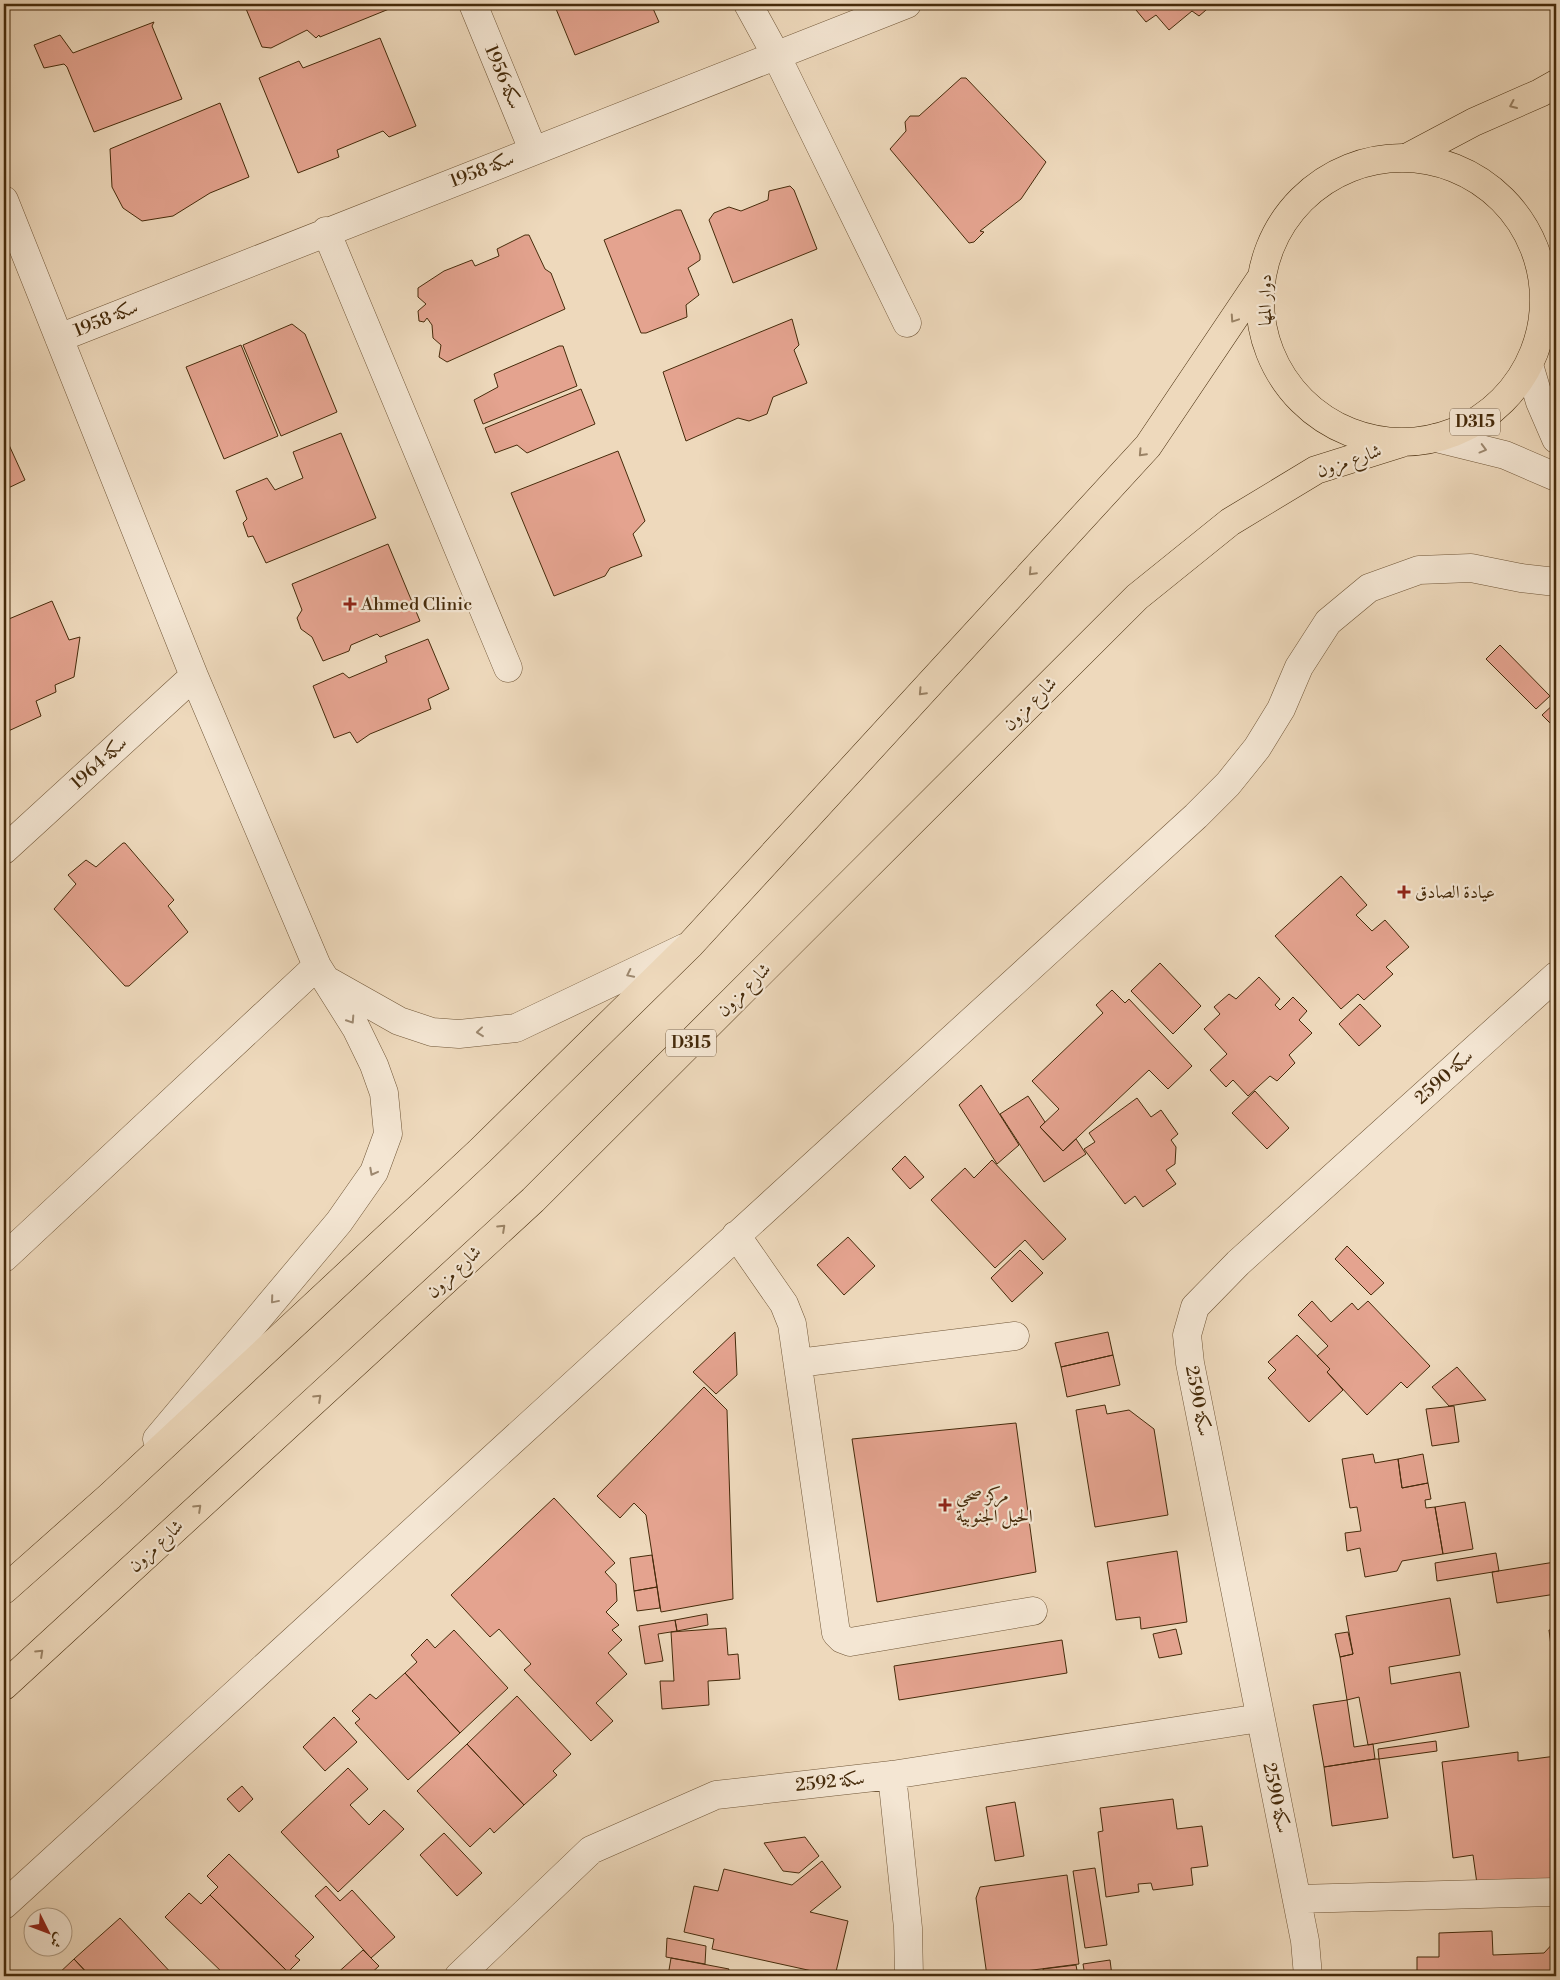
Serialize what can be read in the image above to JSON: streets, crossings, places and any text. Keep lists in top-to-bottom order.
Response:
{
  "streets": {
    "main road": ["دوار المها", "D315", "شارع مزون"],
    "street": [
      "سكة 1956",
      "سكة 1958",
      "سكة 1964",
      "سكة 2590",
      "سكة 2592"
    ]
  },
  "crossings": [
    ["سكة 1956", "سكة 1958"],
    ["دوار المها", "D315"],
    ["دوار المها", "شارع مزون"],
    ["سكة 2590", "سكة 2592"]
  ],
  "places": {
    "health": ["Ahmed Clinic", "عيادة الصادق", "مركز صحي الحيل الجنوبية"]
  },
  "north": "bottom right"
}
